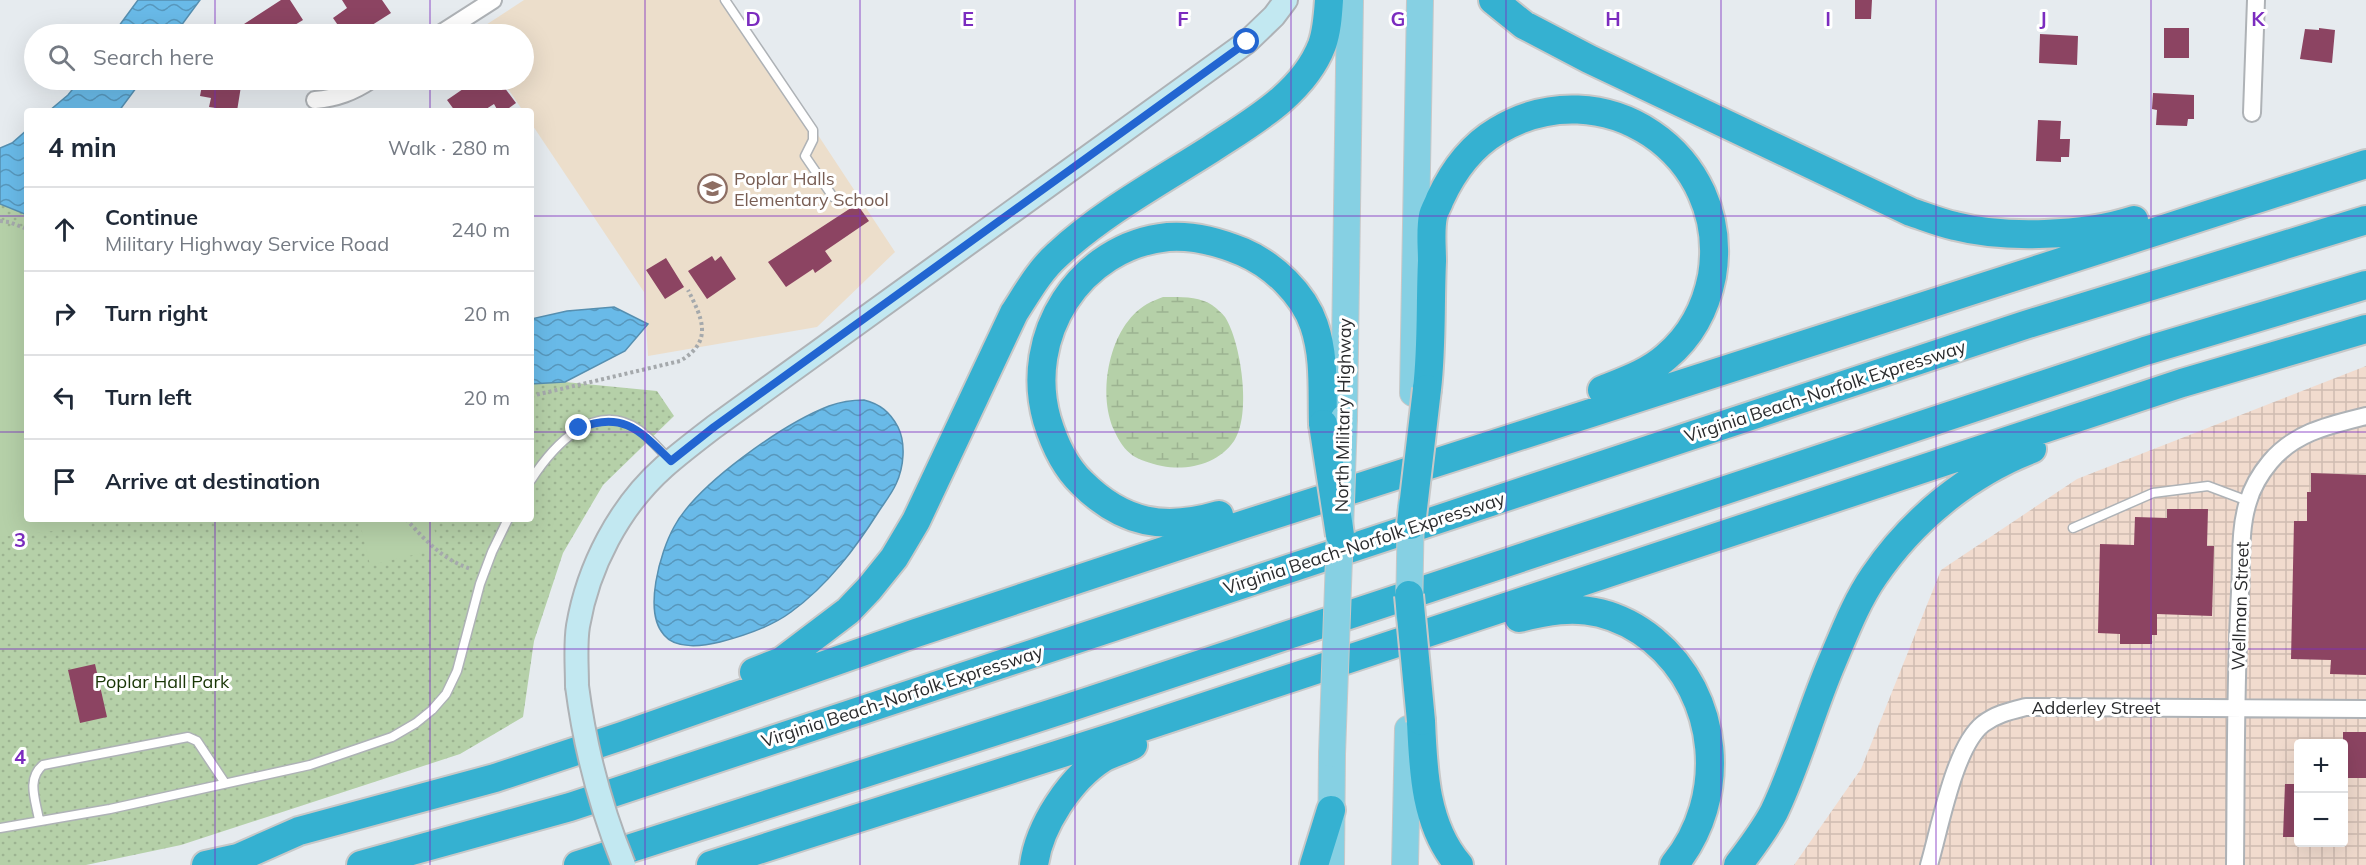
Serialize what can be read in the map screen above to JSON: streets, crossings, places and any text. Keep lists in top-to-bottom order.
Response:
{
  "streets": {
    "highway": ["Virginia Beach-Norfolk Expressway"],
    "main road": ["North Military Highway"],
    "street": ["Wellman Street", "Adderley Street"]
  },
  "crossings": [
    ["Wellman Street", "Adderley Street"]
  ],
  "parks": ["Poplar Hall Park"],
  "places": {
    "school or university": ["Poplar Halls Elementary School"]
  },
  "page": {
    "search": "Search here",
    "heading": ["4 min", "Walk · 280 m"],
    "list": [
      ["Continue", "Military Highway Service Road", "240 m"],
      ["Turn right", "20 m"],
      ["Turn left", "20 m"],
      "Arrive at destination"
    ],
    "map_buttons": ["+", "−"]
  },
  "grid": {
    "columns": [
      "D",
      "E",
      "F",
      "G",
      "H",
      "I",
      "J",
      "K"
    ],
    "rows": ["3", "4"]
  }
}
